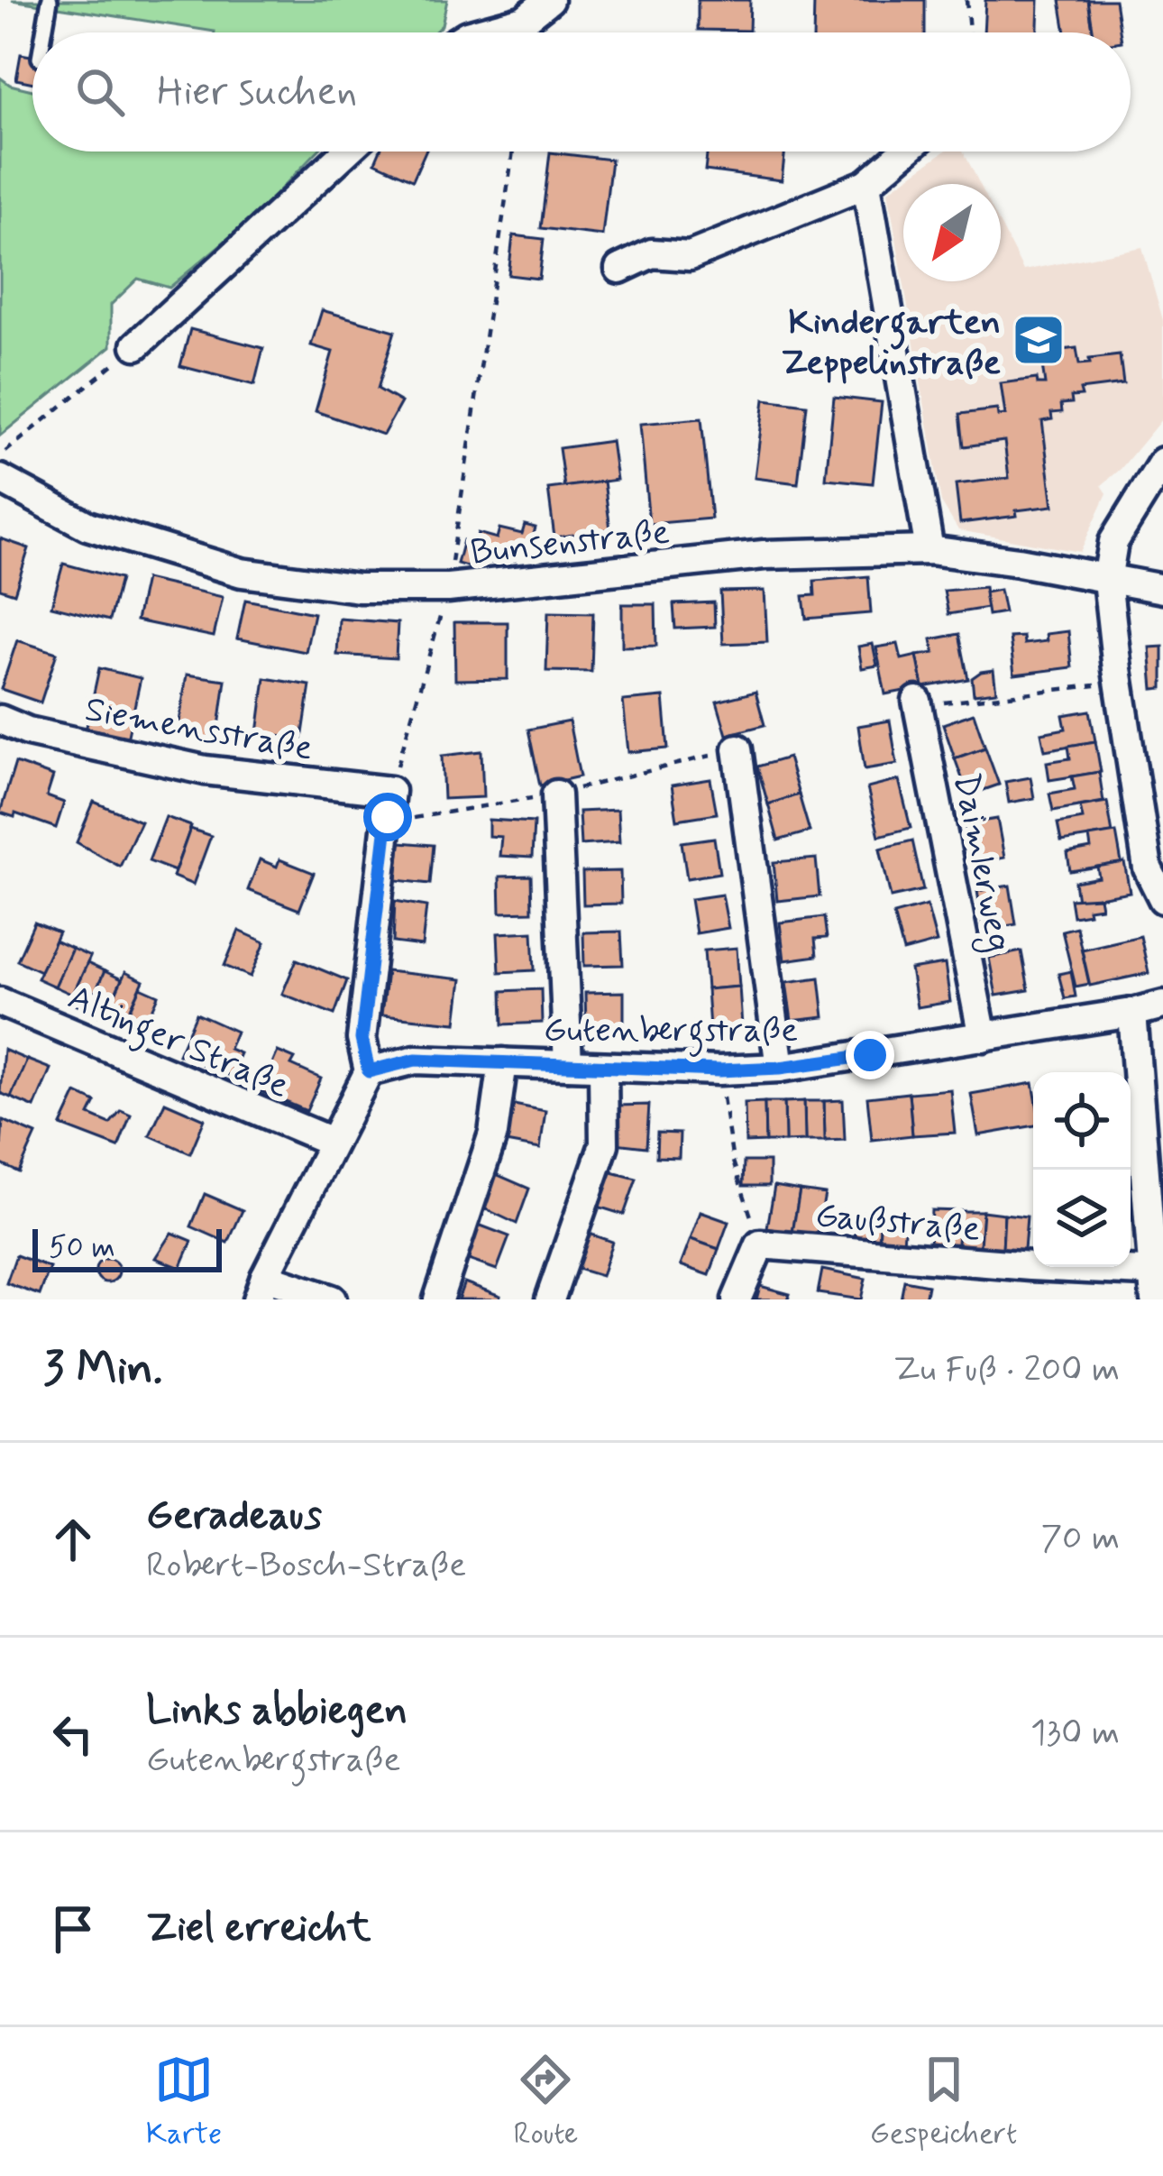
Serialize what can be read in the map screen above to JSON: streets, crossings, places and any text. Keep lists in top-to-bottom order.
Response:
{
  "streets": {
    "street": [
      "Bunsenstraße",
      "Siemensstraße",
      "Daimlerweg",
      "Gutenbergstraße",
      "Altinger Straße",
      "Gaußstraße"
    ]
  },
  "crossings": [
    ["Daimlerweg", "Gutenbergstraße"],
    ["Gutenbergstraße", "Gaußstraße"]
  ],
  "places": {
    "school or university": ["Kindergarten Zeppelinstraße"]
  },
  "scale_bar": "50 m",
  "north": "bottom left",
  "page": {
    "search": "Hier suchen",
    "scale": "50 m",
    "heading": ["3 Min.", "Zu Fuß · 200 m"],
    "list": [
      ["Geradeaus", "Robert-Bosch-Straße", "70 m"],
      ["Links abbiegen", "Gutenbergstraße", "130 m"],
      "Ziel erreicht"
    ],
    "nav": ["Karte", "Route", "Gespeichert"]
  }
}
